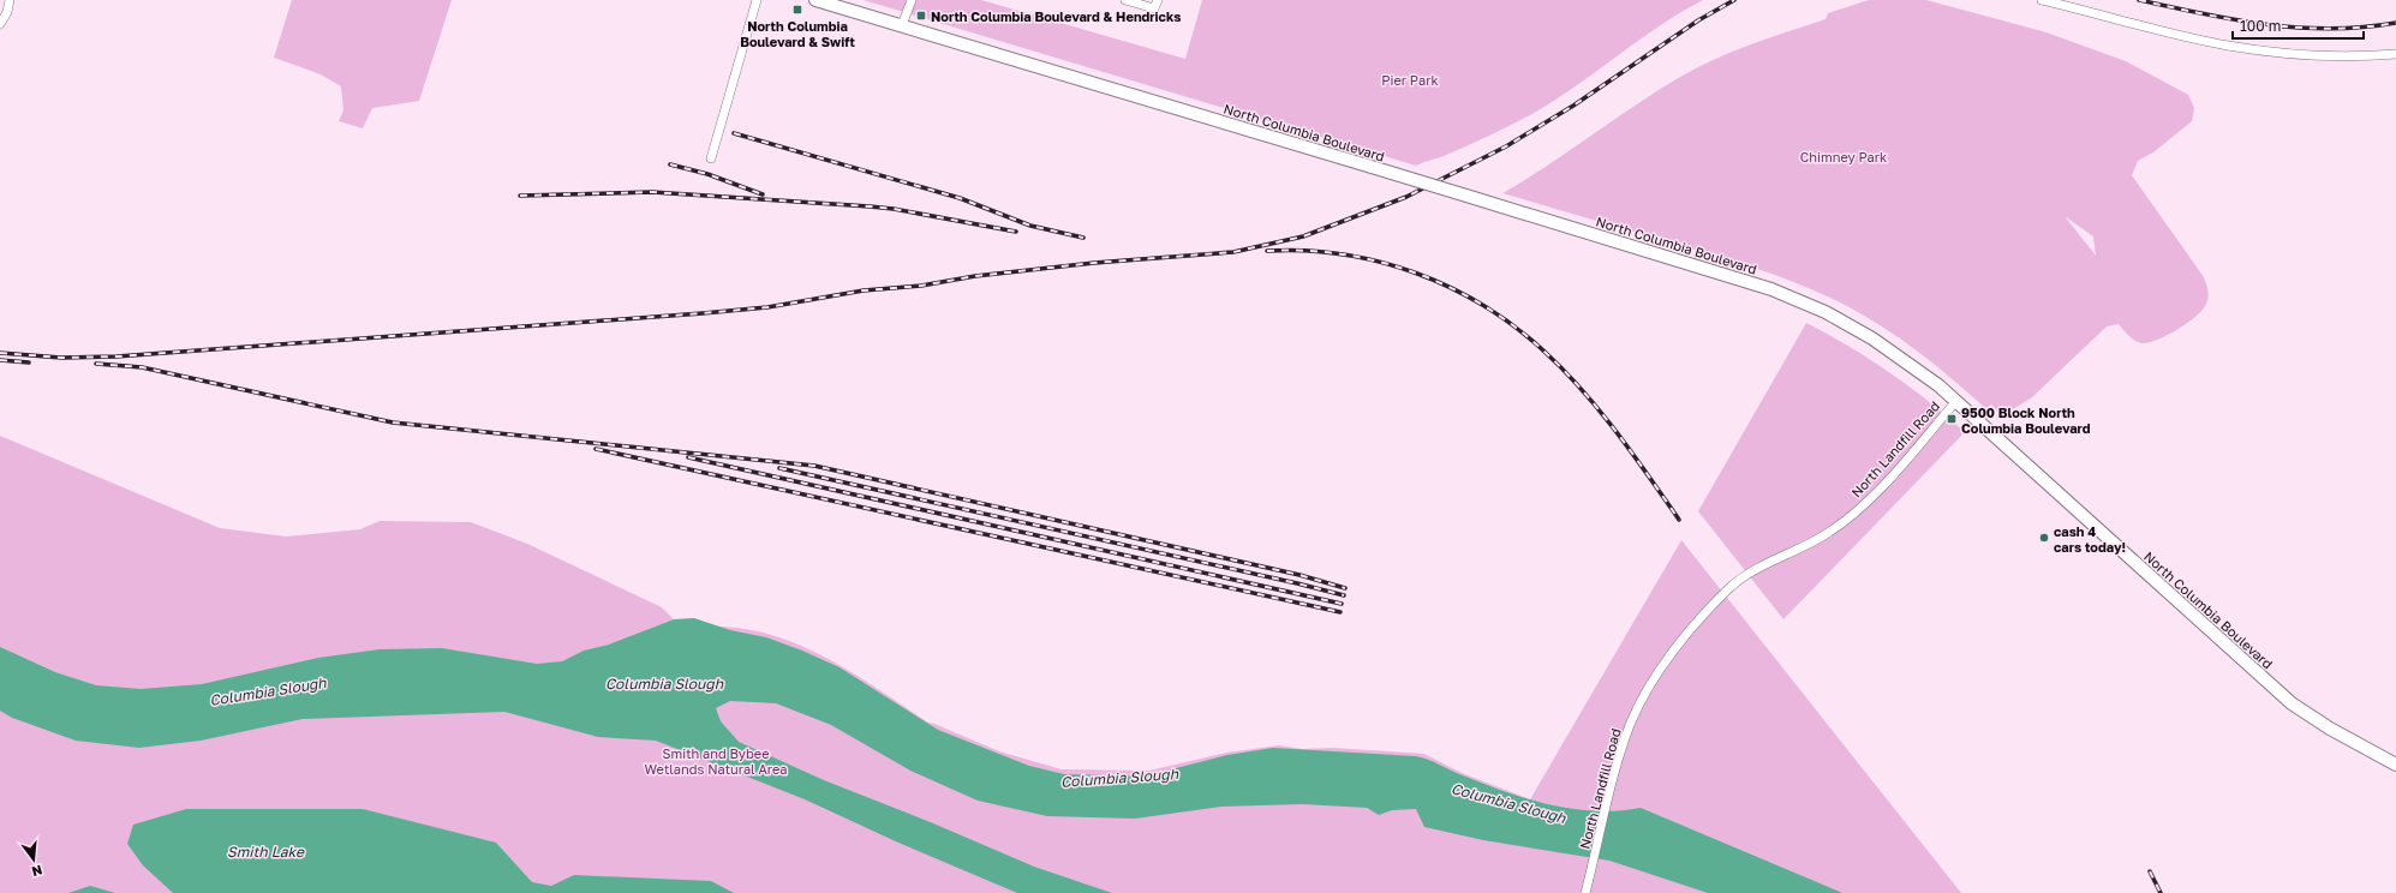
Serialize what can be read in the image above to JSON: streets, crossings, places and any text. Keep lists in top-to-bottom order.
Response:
{
  "streets": {
    "main road": ["North Columbia Boulevard"],
    "street": ["North Landfill Road"]
  },
  "crossings": [
    ["North Columbia Boulevard", "North Landfill Road"]
  ],
  "water": ["Columbia Slough", "Smith Lake"],
  "parks": ["Pier Park", "Chimney Park", "Smith and Bybee Wetlands Natural Area"],
  "places": {
    "transit": ["North Columbia Boulevard & Swift", "North Columbia Boulevard & Hendricks", "9500 Block North Columbia Boulevard"],
    "other": ["cash 4 cars today!"]
  },
  "scale_bar": "100 m",
  "north": "bottom"
}
